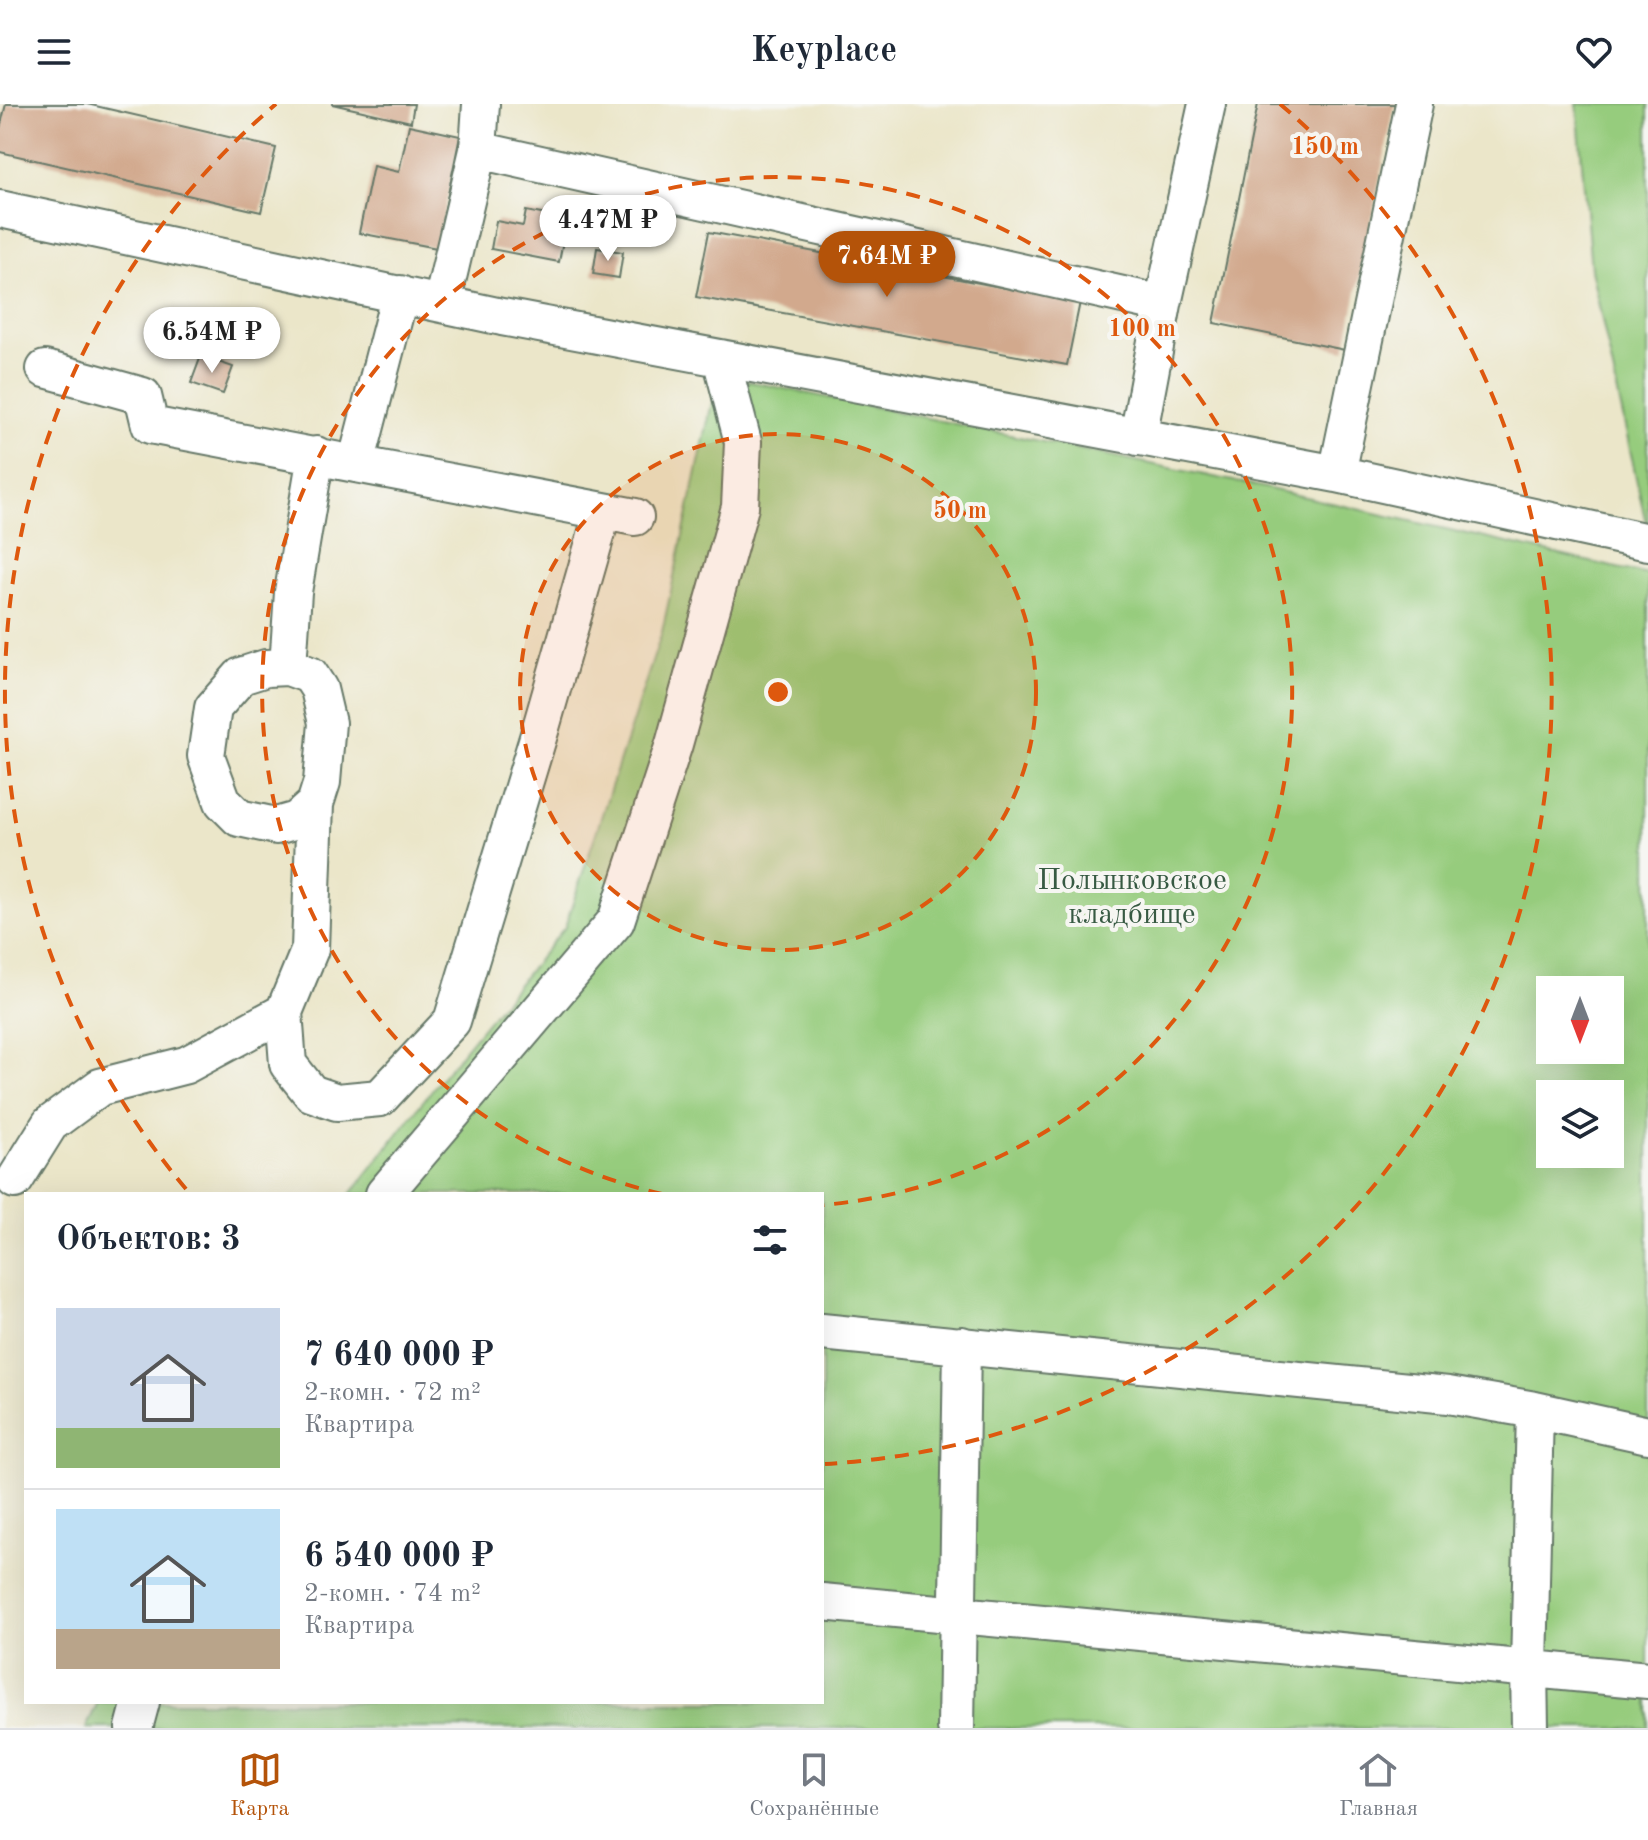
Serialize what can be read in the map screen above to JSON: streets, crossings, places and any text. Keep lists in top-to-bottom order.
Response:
{
  "parks": ["Полынковское кладбище"],
  "north": "bottom",
  "page": {
    "header": "Keyplace",
    "price": ["4.47M ₽", "7.64M ₽", "6.54M ₽"],
    "heading": "Объектов: 3",
    "list": [
      {
        "name": "7 640 000 ₽",
        "note": "2-комн. · 72 m² · Квартира"
      },
      {
        "name": "6 540 000 ₽",
        "note": "2-комн. · 74 m² · Квартира"
      }
    ],
    "tabs": ["Карта", "Сохранённые", "Главная"]
  },
  "rings": ["150 m", "100 m", "50 m"]
}
